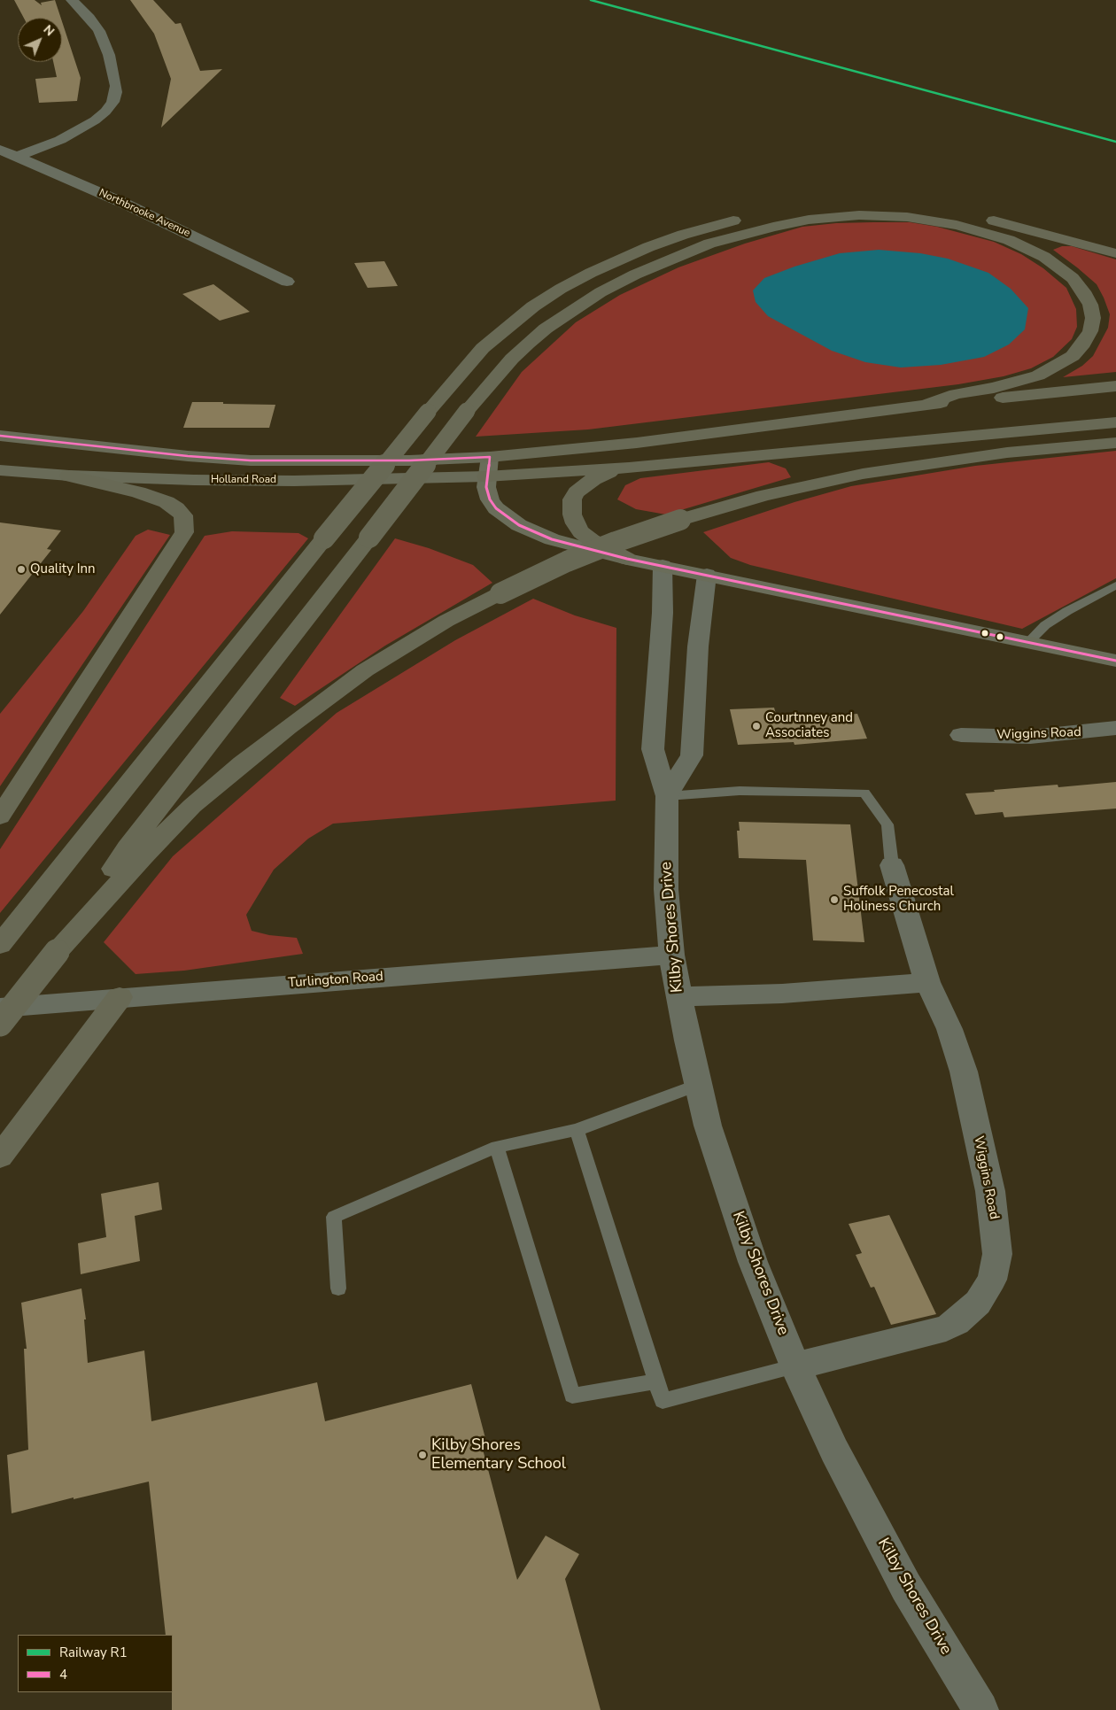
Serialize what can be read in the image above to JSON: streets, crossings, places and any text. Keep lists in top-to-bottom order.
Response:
{
  "streets": {
    "highway": ["Holland Road"],
    "street": [
      "Northbrooke Avenue",
      "Wiggins Road",
      "Kilby Shores Drive",
      "Turlington Road"
    ]
  },
  "crossings": [
    ["Wiggins Road", "Kilby Shores Drive"],
    ["Kilby Shores Drive", "Turlington Road"]
  ],
  "places": [
    "Quality Inn",
    "Courtnney and Associates",
    "Suffolk Penecostal Holiness Church",
    "Kilby Shores Elementary School"
  ],
  "lines": ["rail line R1", "transit line 4"],
  "legend": ["Railway R1", "4"],
  "north": "top right"
}
